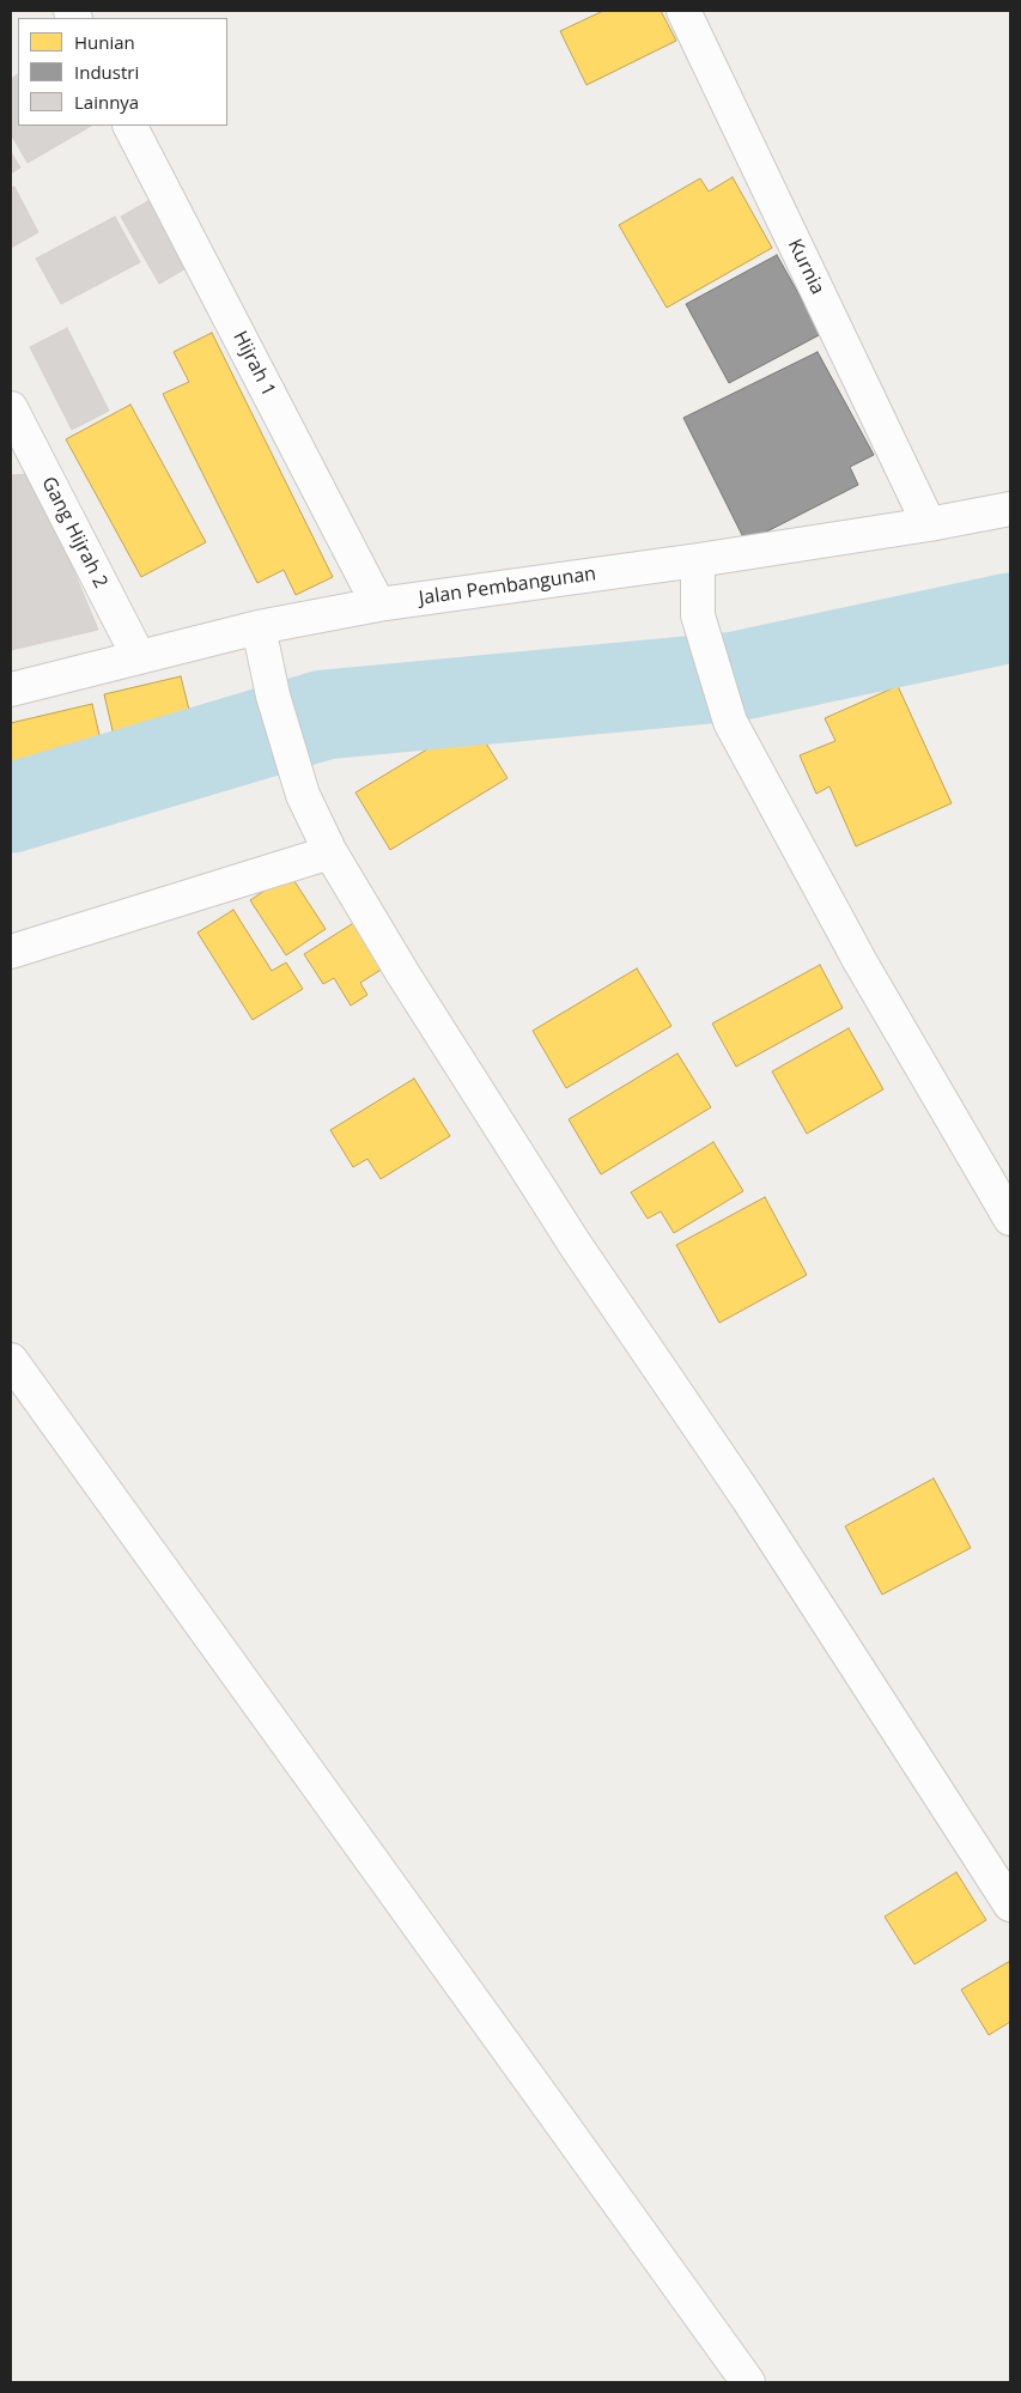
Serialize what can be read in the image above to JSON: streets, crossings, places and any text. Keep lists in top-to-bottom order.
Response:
{
  "streets": {
    "street": [
      "Kurnia",
      "Hijrah 1",
      "Gang Hijrah 2",
      "Jalan Pembangunan"
    ]
  },
  "crossings": [
    ["Kurnia", "Jalan Pembangunan"],
    ["Hijrah 1", "Jalan Pembangunan"],
    ["Gang Hijrah 2", "Jalan Pembangunan"]
  ],
  "legend": ["Hunian", "Industri", "Lainnya"]
}
